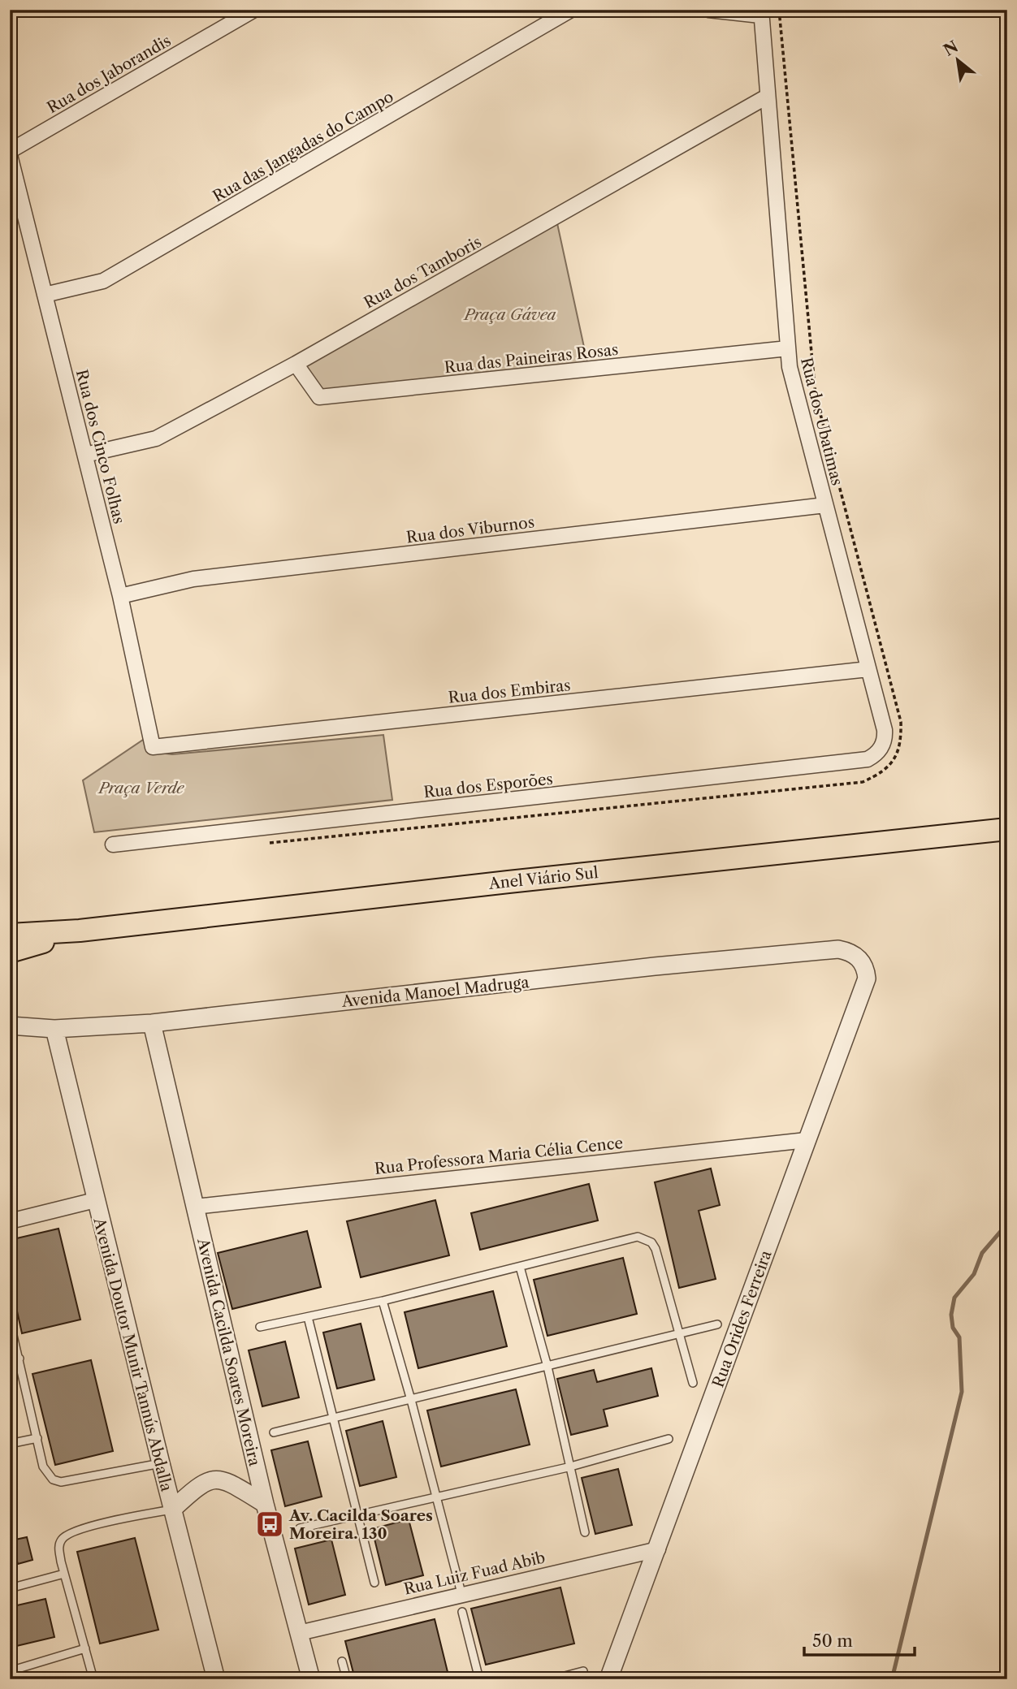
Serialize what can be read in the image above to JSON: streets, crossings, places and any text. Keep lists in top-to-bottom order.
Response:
{
  "streets": {
    "main road": ["Anel Viário Sul"],
    "street": [
      "Rua dos Jaborandis",
      "Rua das Jangadas do Campo",
      "Rua dos Tamboris",
      "Rua das Paineiras Rosas",
      "Rua dos Ubatimas",
      "Rua dos Cinco Folhas",
      "Rua dos Viburnos",
      "Rua dos Embiras",
      "Rua dos Esporões",
      "Avenida Manoel Madruga",
      "Rua Professora Maria Célia Cence",
      "Rua Orides Ferreira",
      "Avenida Cacilda Soares Moreira",
      "Avenida Doutor Munir Tannús Abdalla",
      "Rua Luiz Fuad Abib"
    ]
  },
  "crossings": [
    ["Rua dos Jaborandis", "Rua dos Cinco Folhas"],
    ["Rua das Jangadas do Campo", "Rua dos Cinco Folhas"],
    ["Rua dos Tamboris", "Rua das Paineiras Rosas"],
    ["Rua dos Tamboris", "Rua dos Ubatimas"],
    ["Rua dos Tamboris", "Rua dos Cinco Folhas"],
    ["Rua das Paineiras Rosas", "Rua dos Ubatimas"],
    ["Rua dos Ubatimas", "Rua dos Viburnos"],
    ["Rua dos Ubatimas", "Rua dos Embiras"],
    ["Rua dos Ubatimas", "Rua dos Esporões"],
    ["Rua dos Cinco Folhas", "Rua dos Viburnos"],
    ["Rua dos Cinco Folhas", "Rua dos Embiras"],
    ["Avenida Manoel Madruga", "Rua Orides Ferreira"],
    ["Avenida Manoel Madruga", "Avenida Cacilda Soares Moreira"],
    ["Avenida Manoel Madruga", "Avenida Doutor Munir Tannús Abdalla"],
    ["Rua Professora Maria Célia Cence", "Rua Orides Ferreira"],
    ["Rua Professora Maria Célia Cence", "Avenida Cacilda Soares Moreira"],
    ["Rua Orides Ferreira", "Rua Luiz Fuad Abib"],
    ["Avenida Cacilda Soares Moreira", "Rua Luiz Fuad Abib"]
  ],
  "parks": ["Praça Gávea", "Praça Verde"],
  "places": {
    "bus stop": ["Av. Cacilda Soares Moreira. 130"]
  },
  "scale_bar": "50 m",
  "north": "top left"
}
